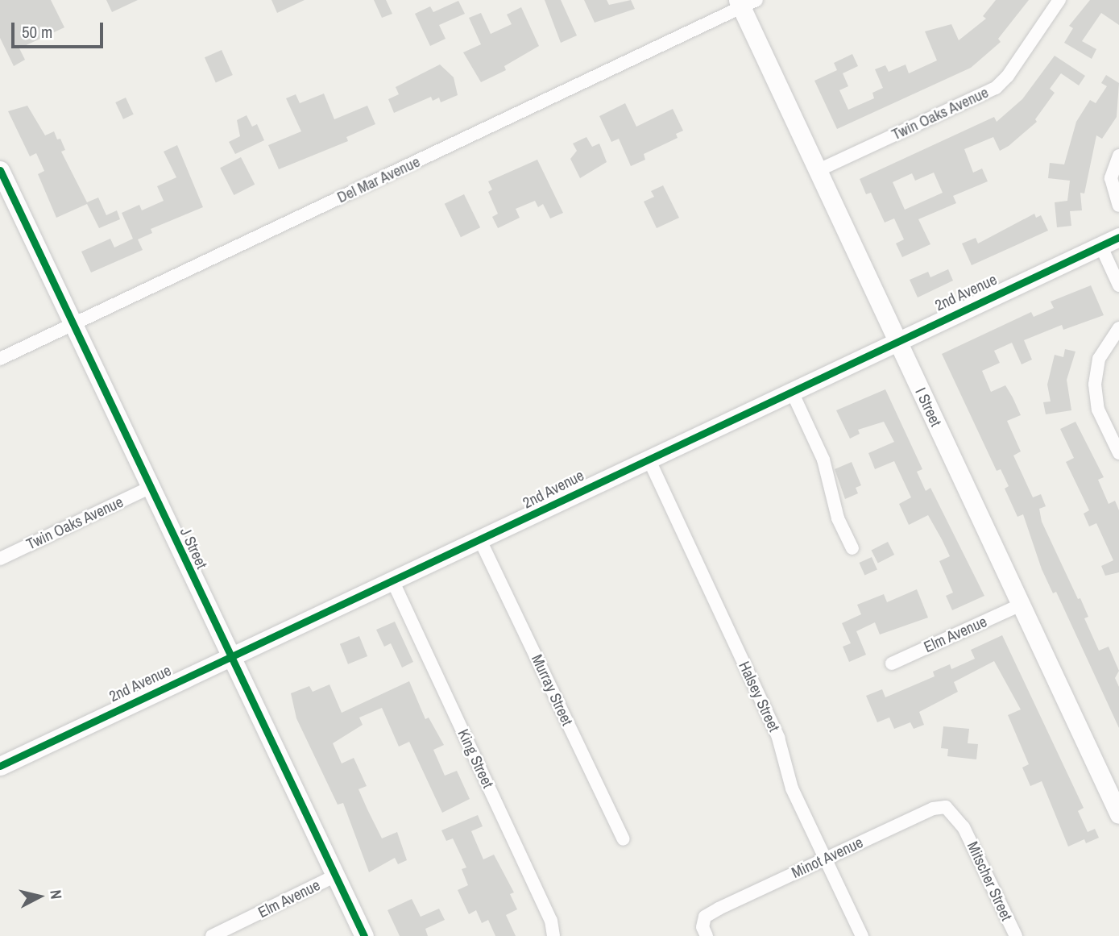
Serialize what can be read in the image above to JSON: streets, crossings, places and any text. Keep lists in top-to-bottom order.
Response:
{
  "streets": {
    "street": [
      "Twin Oaks Avenue",
      "Del Mar Avenue",
      "2nd Avenue",
      "I Street",
      "J Street",
      "Elm Avenue",
      "Murray Street",
      "Halsey Street",
      "King Street",
      "Minot Avenue",
      "Mitscher Street"
    ]
  },
  "crossings": [
    ["Twin Oaks Avenue", "I Street"],
    ["Twin Oaks Avenue", "J Street"],
    ["Del Mar Avenue", "I Street"],
    ["Del Mar Avenue", "J Street"],
    ["2nd Avenue", "I Street"],
    ["2nd Avenue", "J Street"],
    ["2nd Avenue", "Murray Street"],
    ["2nd Avenue", "Halsey Street"],
    ["2nd Avenue", "King Street"],
    ["I Street", "Elm Avenue"],
    ["J Street", "Elm Avenue"],
    ["Halsey Street", "Minot Avenue"],
    ["Minot Avenue", "Mitscher Street"]
  ],
  "scale_bar": "50 m",
  "north": "right"
}
